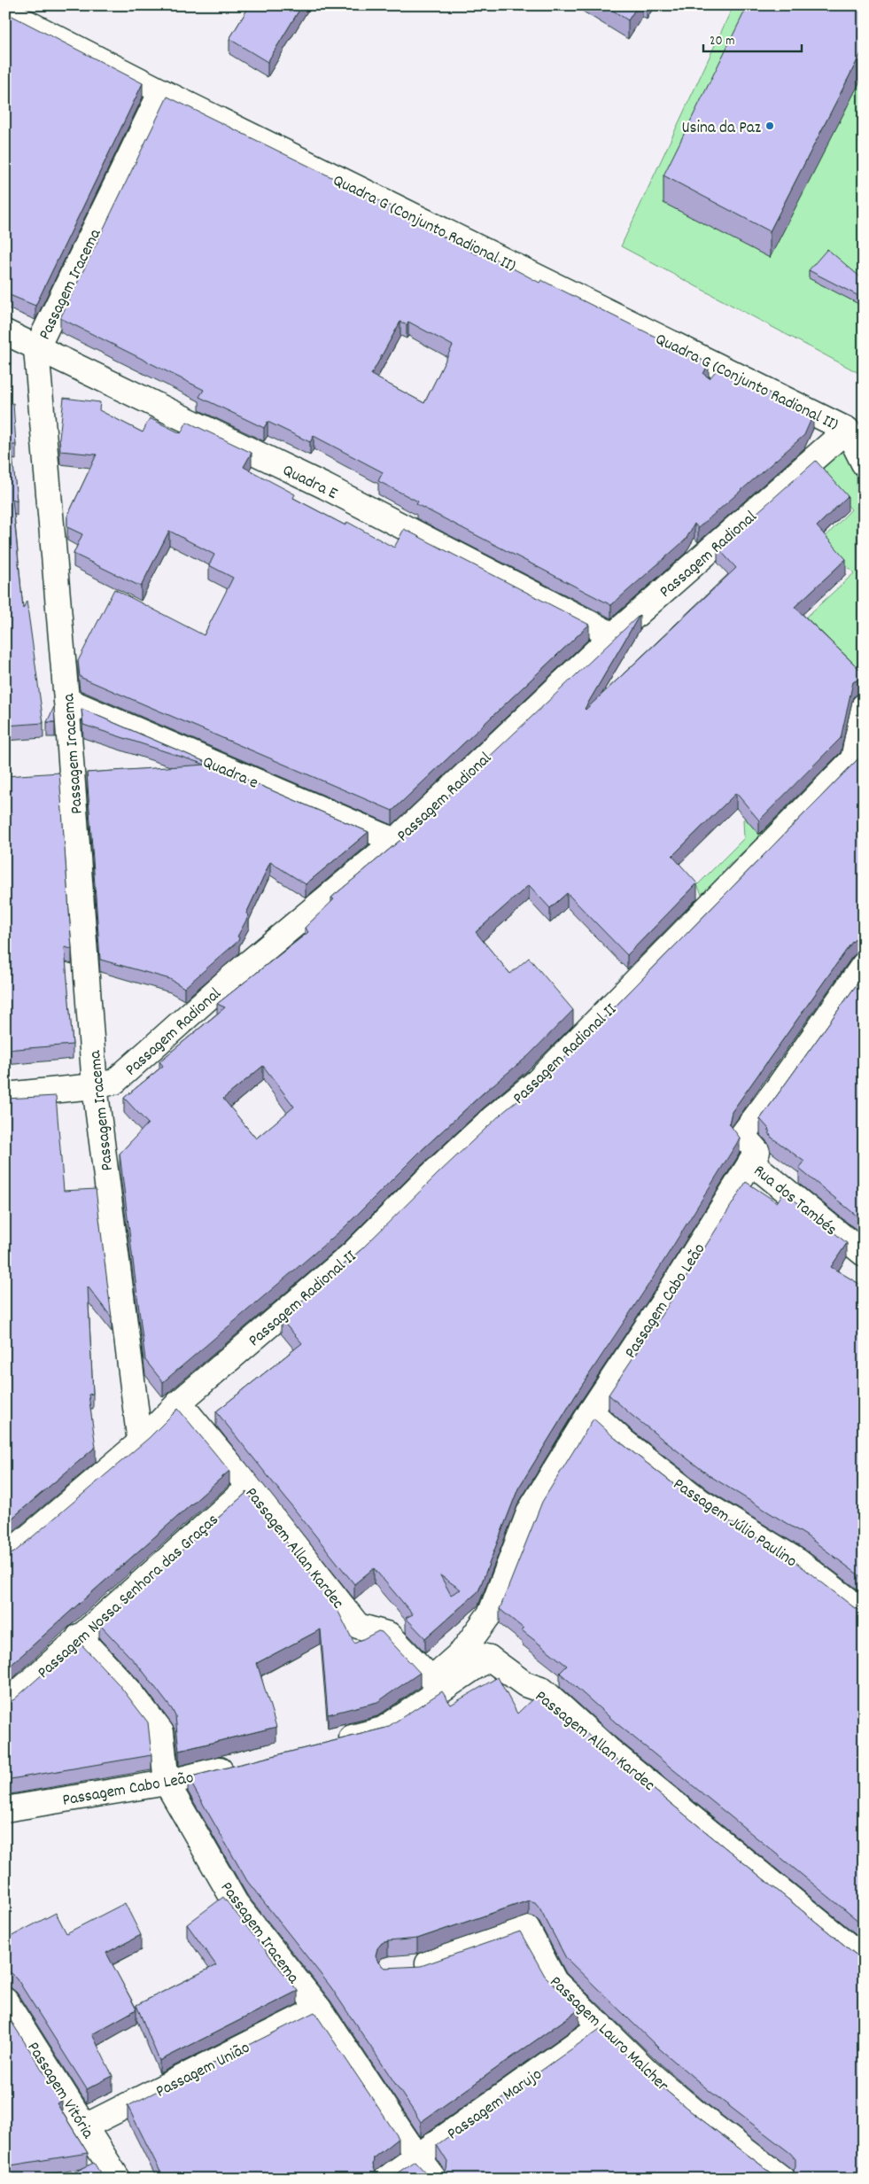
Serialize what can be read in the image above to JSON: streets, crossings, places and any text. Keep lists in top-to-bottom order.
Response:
{
  "streets": {
    "street": [
      "Quadra G (Conjunto Radional II)",
      "Passagem Iracema",
      "Quadra E",
      "Passagem Radional",
      "Quadra e",
      "Passagem Radional II",
      "Rua dos Tambés",
      "Passagem Cabo Leão",
      "Passagem Júlio Paulino",
      "Passagem Allan Kardec",
      "Passagem Nossa Senhora das Graças",
      "Passagem Lauro Malcher",
      "Passagem União",
      "Passagem Vitória",
      "Passagem Marujo"
    ]
  },
  "crossings": [
    ["Quadra G (Conjunto Radional II)", "Passagem Iracema"],
    ["Quadra G (Conjunto Radional II)", "Passagem Radional"],
    ["Passagem Iracema", "Quadra E"],
    ["Passagem Iracema", "Passagem Radional"],
    ["Passagem Iracema", "Quadra e"],
    ["Passagem Iracema", "Passagem Cabo Leão"],
    ["Passagem Iracema", "Passagem Nossa Senhora das Graças"],
    ["Passagem Iracema", "Passagem União"],
    ["Passagem Iracema", "Passagem Marujo"],
    ["Quadra E", "Passagem Radional"],
    ["Passagem Radional", "Quadra e"],
    ["Passagem Radional II", "Passagem Allan Kardec"],
    ["Rua dos Tambés", "Passagem Cabo Leão"],
    ["Passagem Cabo Leão", "Passagem Júlio Paulino"],
    ["Passagem Cabo Leão", "Passagem Allan Kardec"],
    ["Passagem Allan Kardec", "Passagem Nossa Senhora das Graças"],
    ["Passagem Lauro Malcher", "Passagem Marujo"],
    ["Passagem União", "Passagem Vitória"]
  ],
  "places": ["Usina da Paz"],
  "scale_bar": "20 m"
}
